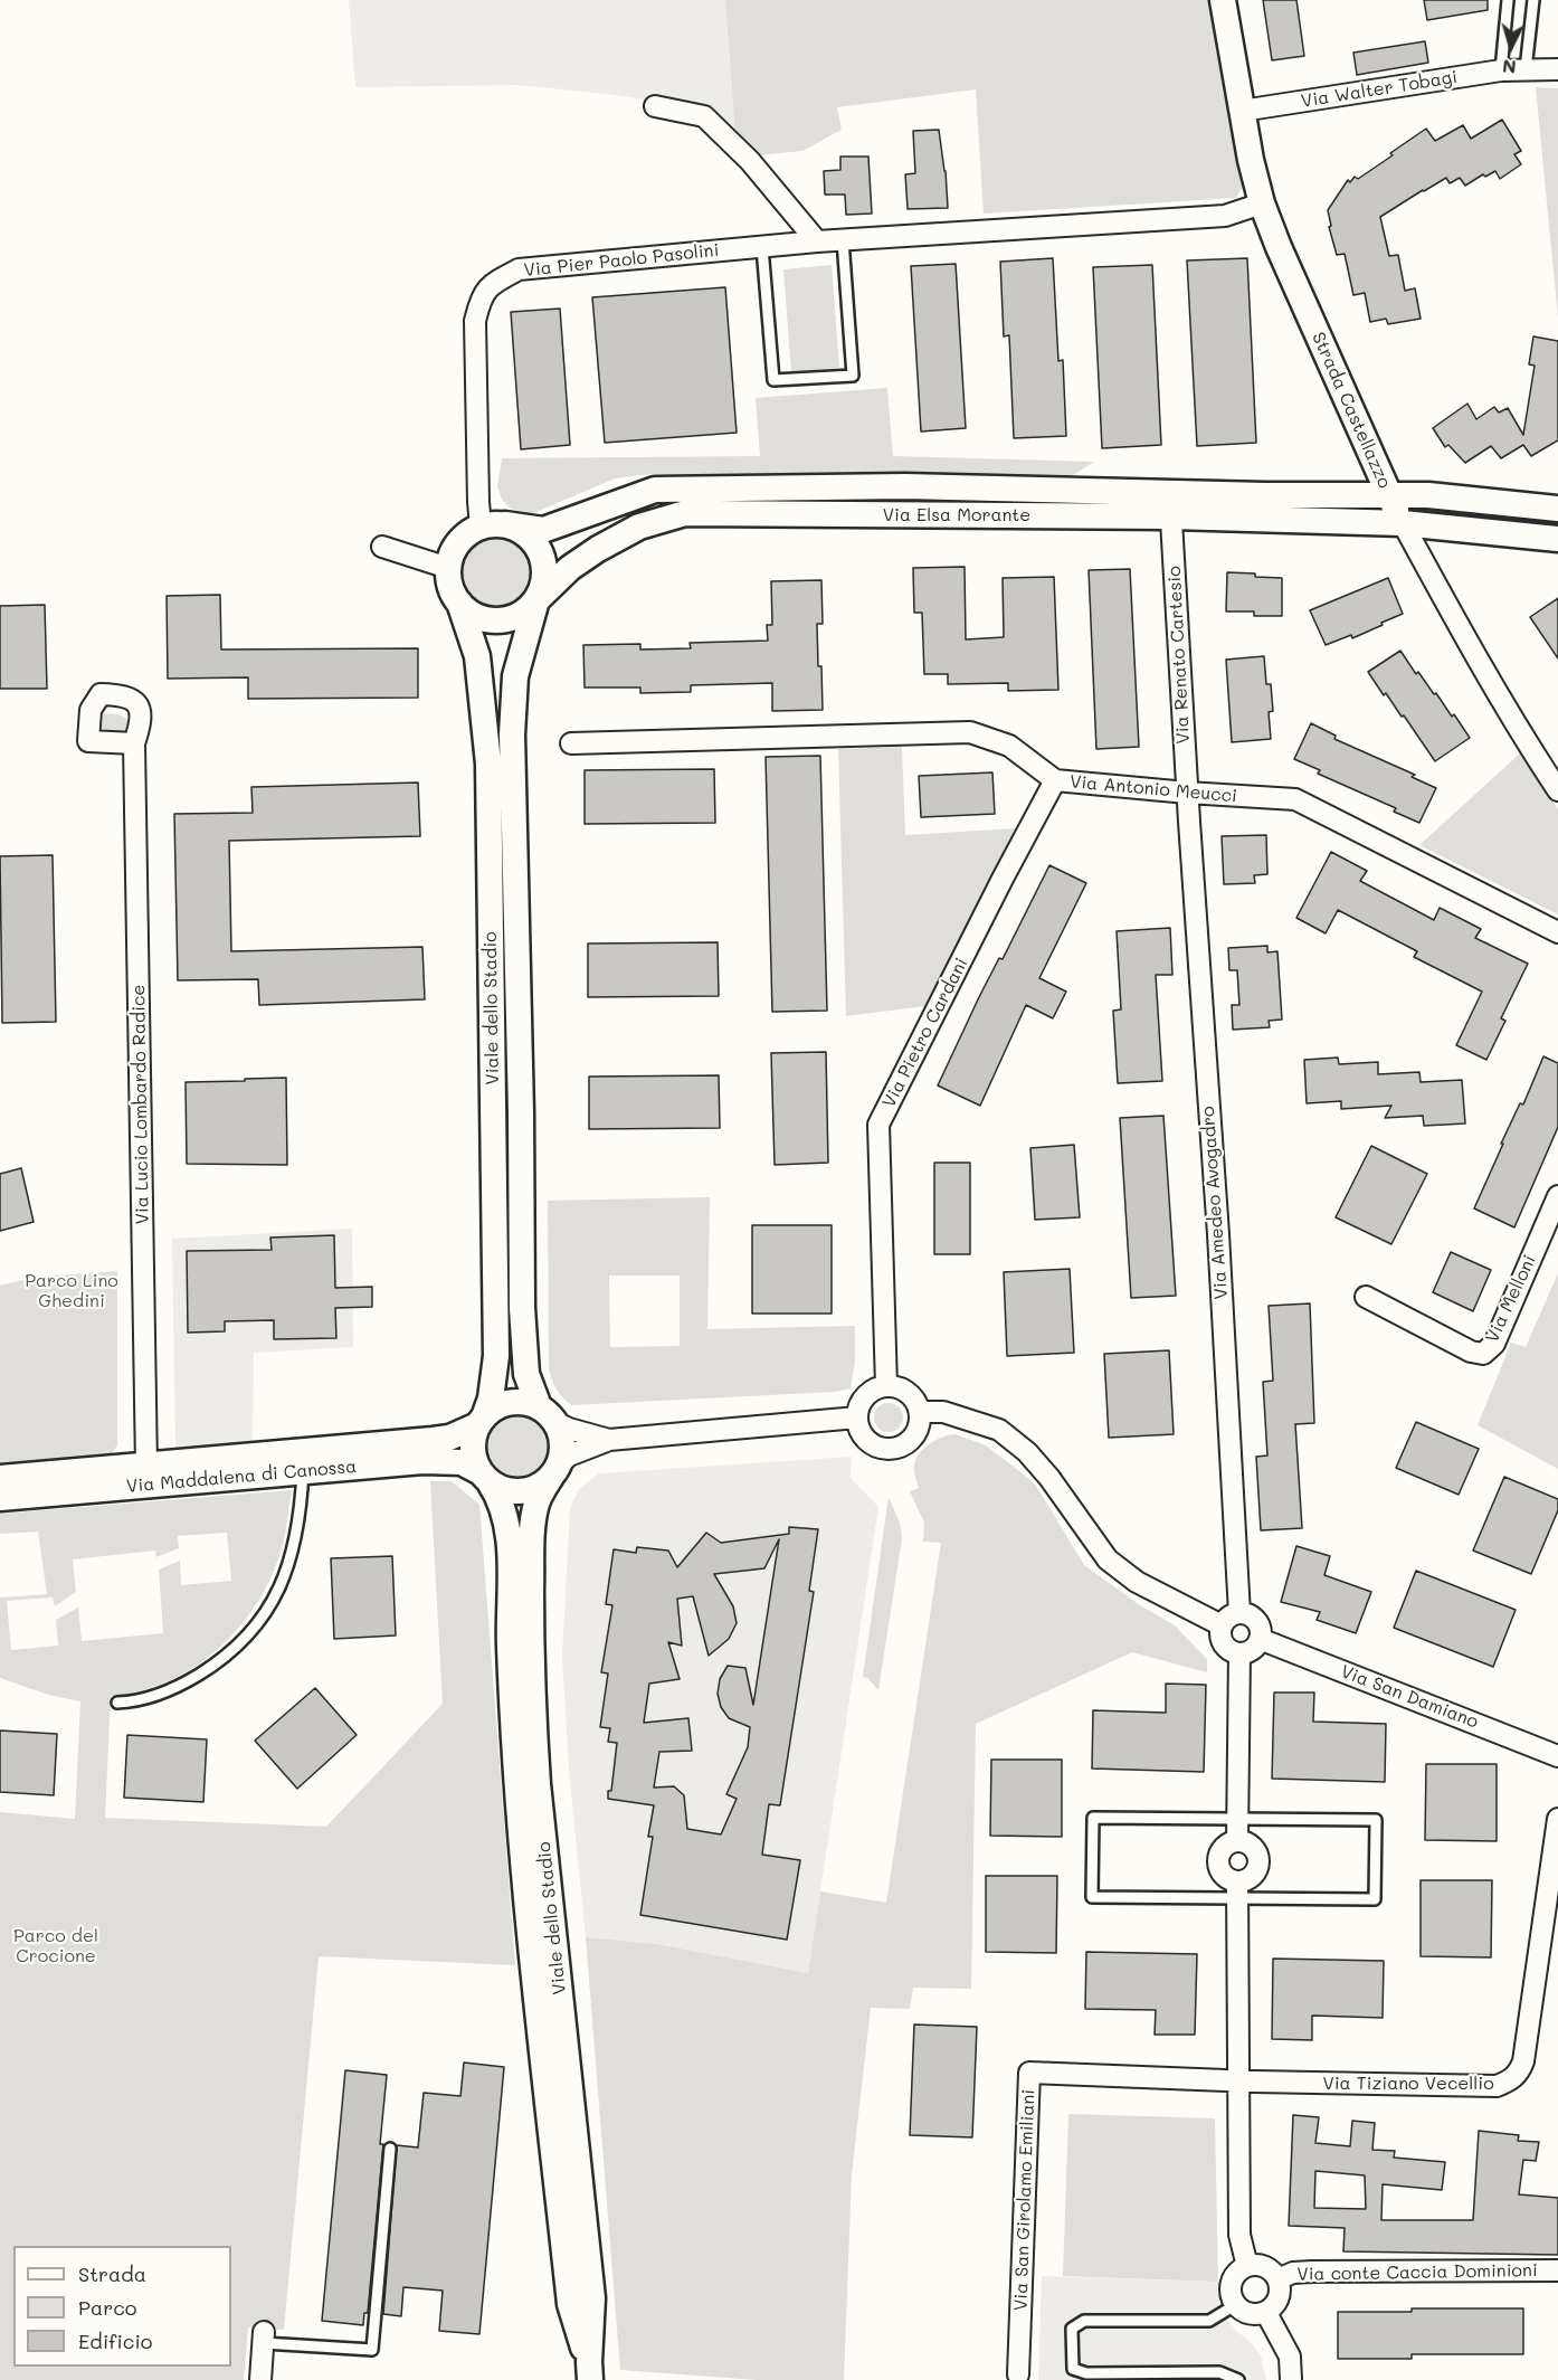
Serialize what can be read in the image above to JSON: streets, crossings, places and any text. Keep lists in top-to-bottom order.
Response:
{
  "streets": {
    "street": [
      "Via Walter Tobagi",
      "Via Pier Paolo Pasolini",
      "Strada Castellazzo",
      "Via Elsa Morante",
      "Via Renato Cartesio",
      "Via Antonio Meucci",
      "Viale dello Stadio",
      "Via Pietro Cardani",
      "Via Lucio Lombardo Radice",
      "Via Amedeo Avogadro",
      "Via Melloni",
      "Via Maddalena di Canossa",
      "Via San Damiano",
      "Via Tiziano Vecellio",
      "Via San Girolamo Emiliani",
      "Via conte Caccia Dominioni"
    ]
  },
  "crossings": [
    ["Via Walter Tobagi", "Strada Castellazzo"],
    ["Via Pier Paolo Pasolini", "Strada Castellazzo"],
    ["Via Pier Paolo Pasolini", "Via Elsa Morante"],
    ["Via Pier Paolo Pasolini", "Viale dello Stadio"],
    ["Strada Castellazzo", "Via Elsa Morante"],
    ["Via Elsa Morante", "Via Renato Cartesio"],
    ["Via Elsa Morante", "Viale dello Stadio"],
    ["Via Renato Cartesio", "Via Antonio Meucci"],
    ["Via Renato Cartesio", "Via Amedeo Avogadro"],
    ["Via Antonio Meucci", "Via Pietro Cardani"],
    ["Via Antonio Meucci", "Via Amedeo Avogadro"],
    ["Viale dello Stadio", "Via Maddalena di Canossa"],
    ["Via Lucio Lombardo Radice", "Via Maddalena di Canossa"],
    ["Via Amedeo Avogadro", "Via San Damiano"],
    ["Via Tiziano Vecellio", "Via San Girolamo Emiliani"]
  ],
  "parks": ["Parco Lino Ghedini", "Parco del Crocione"],
  "legend": ["Strada", "Parco", "Edificio"],
  "north": "bottom"
}
